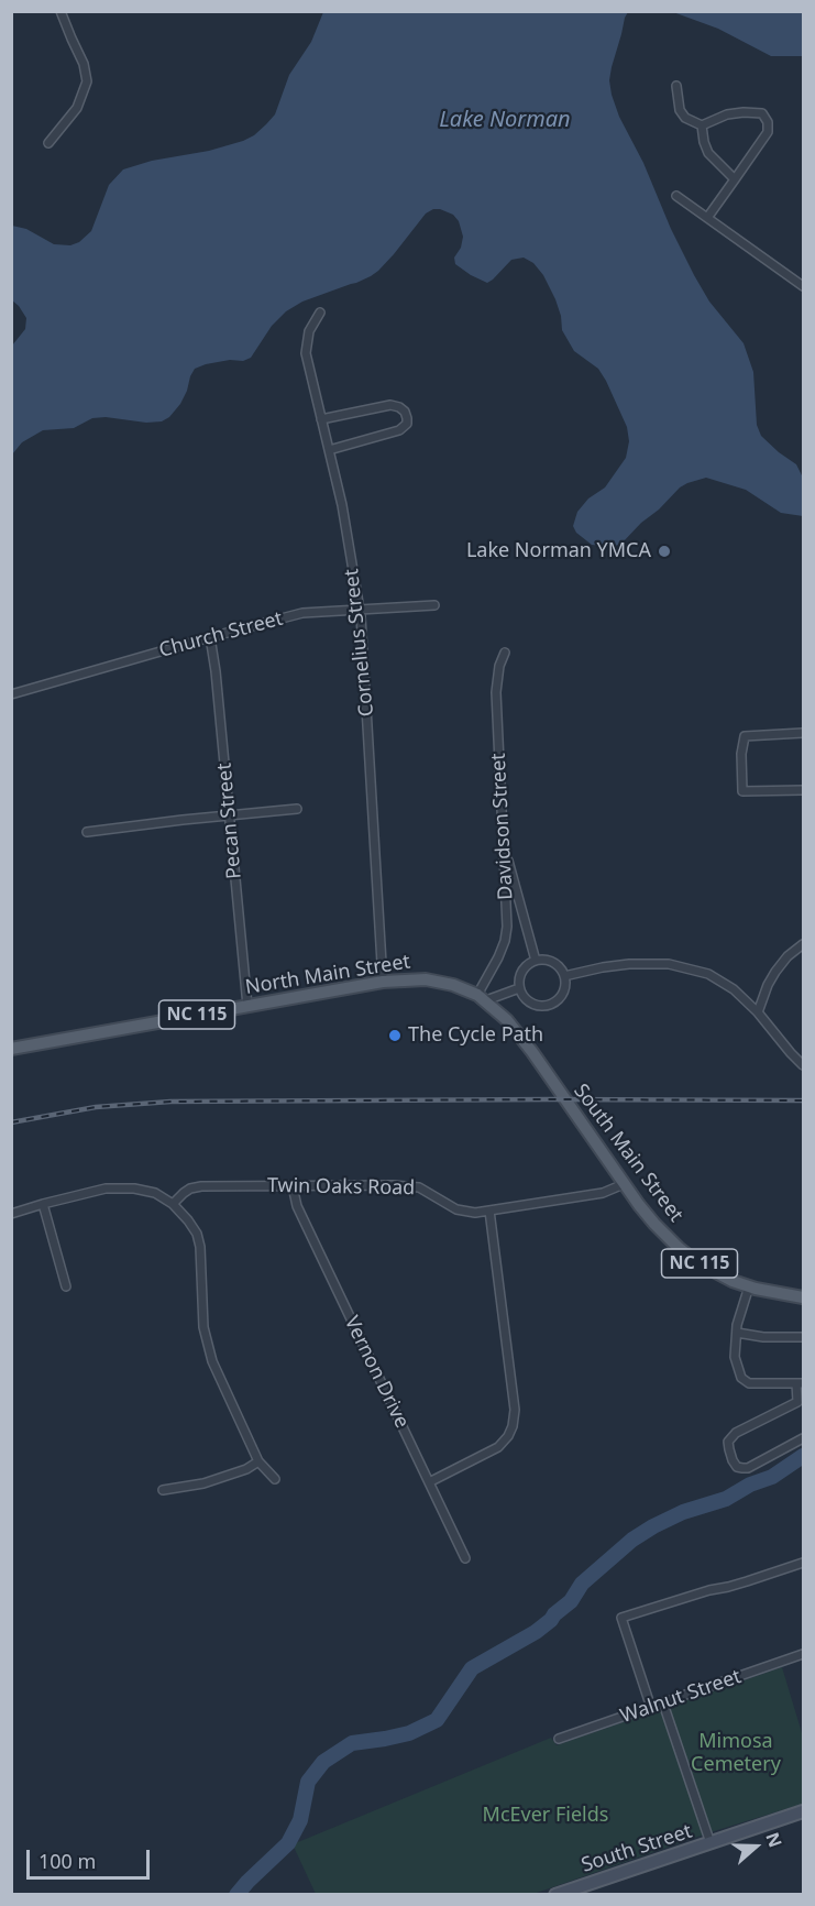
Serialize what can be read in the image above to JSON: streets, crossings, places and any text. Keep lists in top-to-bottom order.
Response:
{
  "streets": {
    "main road": ["North Main Street", "NC 115", "South Main Street"],
    "street": [
      "Church Street",
      "Cornelius Street",
      "Pecan Street",
      "Davidson Street",
      "Twin Oaks Road",
      "Vernon Drive",
      "Walnut Street",
      "South Street"
    ]
  },
  "crossings": [
    ["Church Street", "Cornelius Street"],
    ["Church Street", "Pecan Street"],
    ["Cornelius Street", "North Main Street"],
    ["Pecan Street", "North Main Street"],
    ["Davidson Street", "North Main Street"],
    ["North Main Street", "South Main Street"],
    ["South Main Street", "Twin Oaks Road"],
    ["Twin Oaks Road", "Vernon Drive"]
  ],
  "water": ["Lake Norman"],
  "parks": ["Mimosa Cemetery", "McEver Fields"],
  "places": ["Lake Norman YMCA", "The Cycle Path"],
  "scale_bar": "100 m",
  "north": "right"
}
